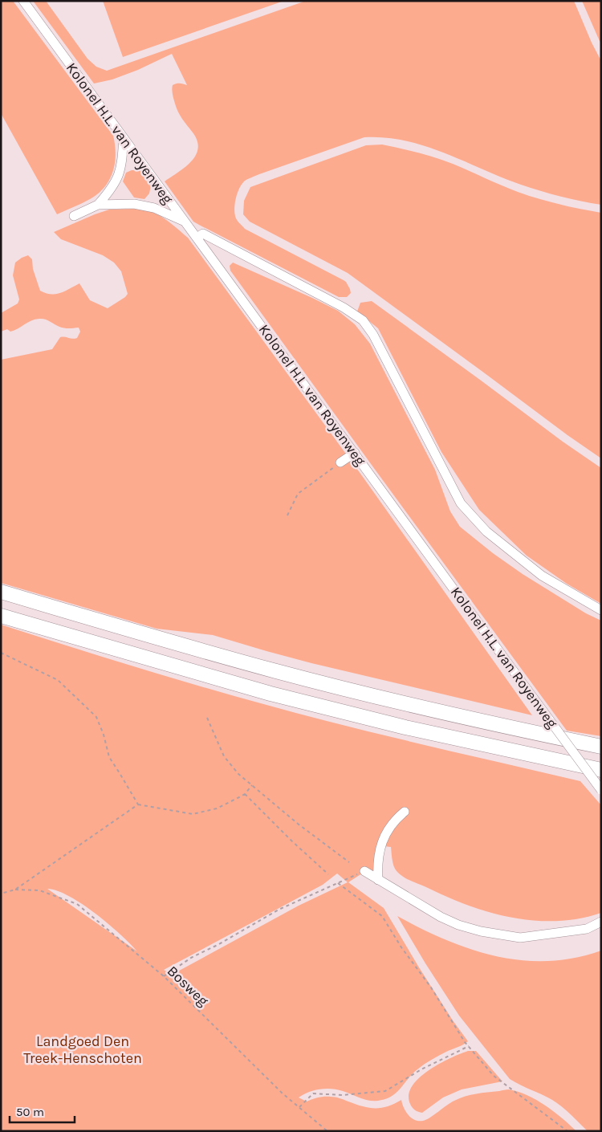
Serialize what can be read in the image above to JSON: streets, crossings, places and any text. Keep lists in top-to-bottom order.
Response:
{
  "streets": {
    "street": ["Kolonel H.L. van Royenweg"],
    "path": ["Bosweg"]
  },
  "parks": ["Landgoed Den Treek-Henschoten"],
  "scale_bar": "50 m"
}
